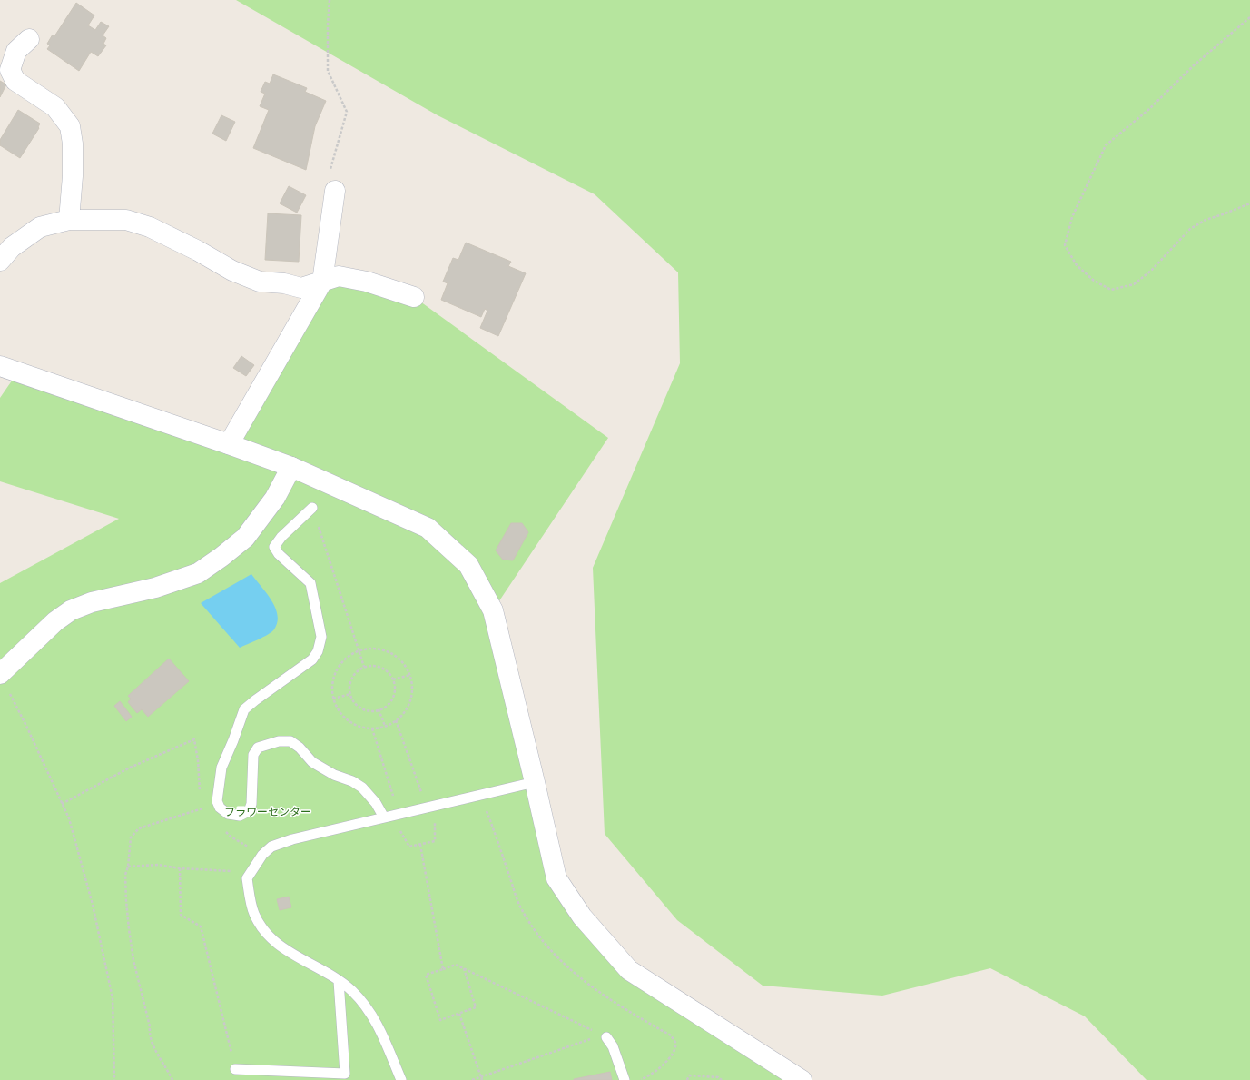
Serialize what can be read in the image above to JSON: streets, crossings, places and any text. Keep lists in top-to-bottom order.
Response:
{
  "parks": ["フラワーセンター"]
}
